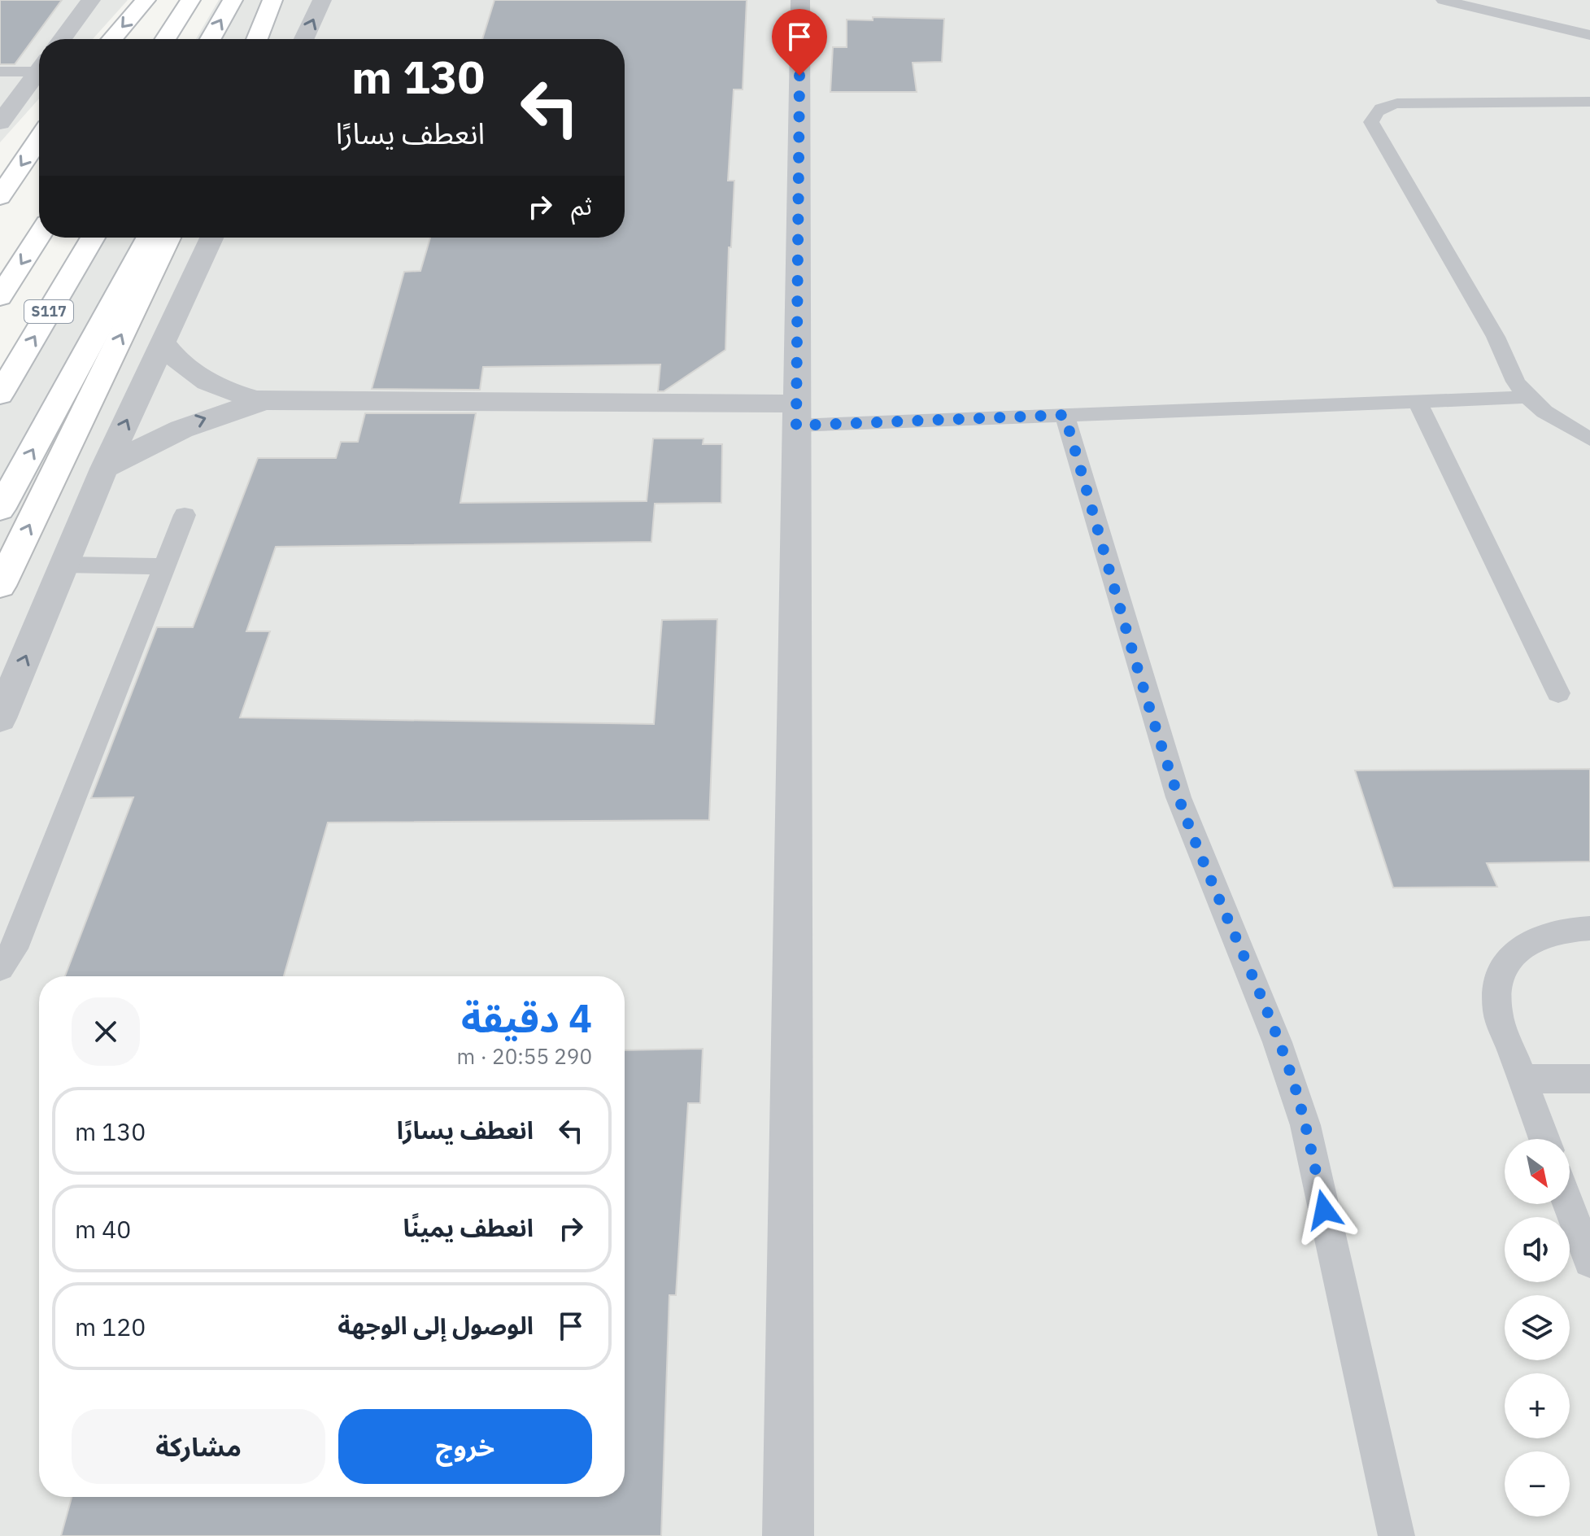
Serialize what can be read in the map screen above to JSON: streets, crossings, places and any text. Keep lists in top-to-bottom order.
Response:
{
  "streets": {
    "main road": ["S117"]
  },
  "north": "bottom right",
  "page": {
    "turn": ["130 m", "انعطف يسارًا"],
    "then": "ثم",
    "heading": ["4 دقيقة", "290 m · 20:55"],
    "list": [
      {
        "name": "انعطف يسارًا",
        "value": "130 m"
      },
      {
        "name": "انعطف يمينًا",
        "value": "40 m"
      },
      {
        "name": "الوصول إلى الوجهة",
        "value": "120 m"
      }
    ],
    "map_buttons": ["+", "−"],
    "buttons": ["خروج", "مشاركة"]
  }
}
